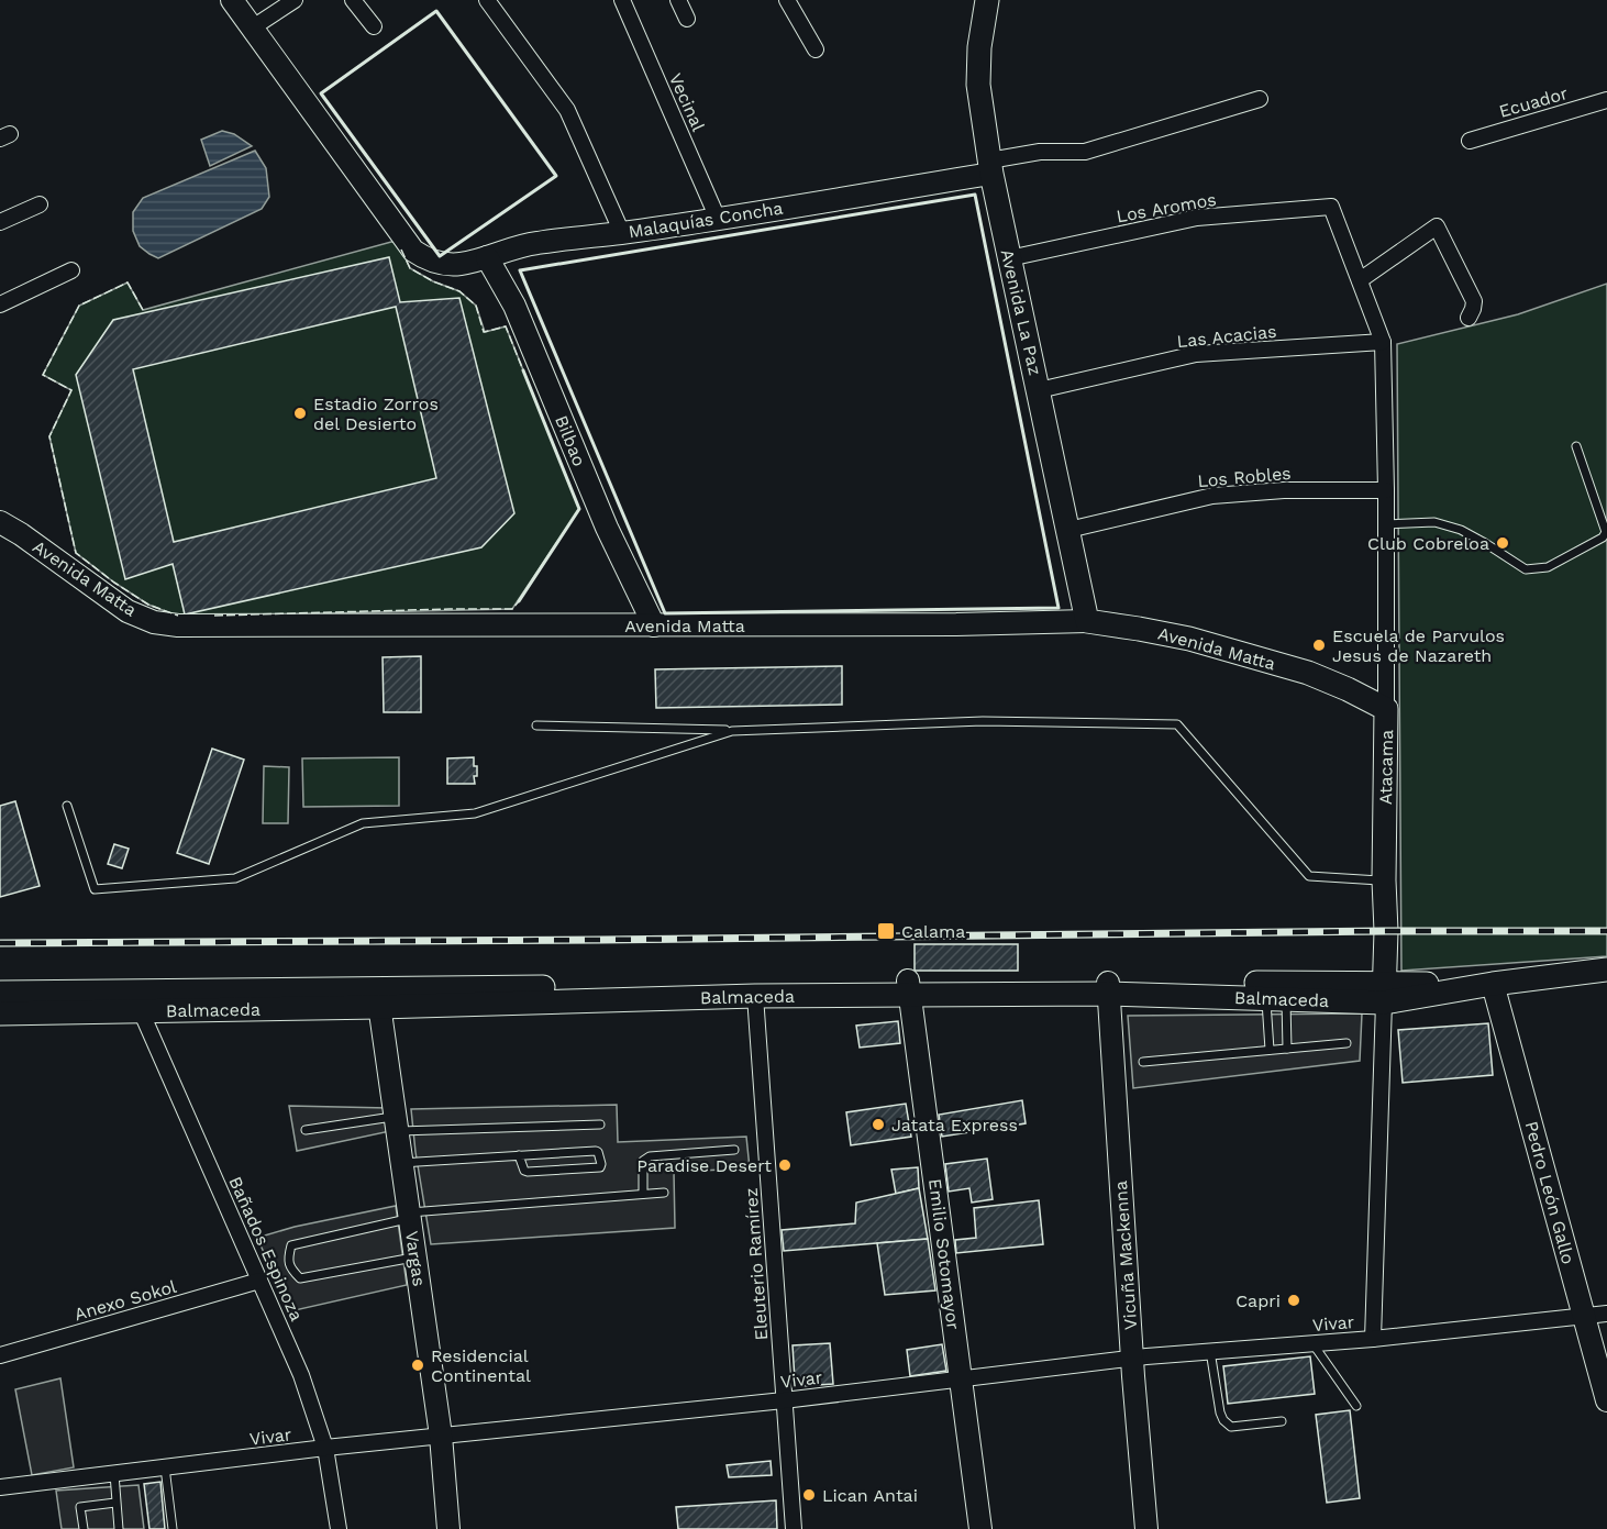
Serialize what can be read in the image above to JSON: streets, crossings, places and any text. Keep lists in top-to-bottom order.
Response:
{
  "streets": {
    "main road": [
      "Avenida La Paz",
      "Avenida Matta",
      "Atacama",
      "Balmaceda"
    ],
    "street": [
      "Vecinal",
      "Ecuador",
      "Los Aromos",
      "Malaquías Concha",
      "Las Acacias",
      "Bilbao",
      "Los Robles",
      "Pedro León Gallo",
      "Bañados Espinoza",
      "Emilio Sotomayor",
      "Vicuña Mackenna",
      "Vargas",
      "Eleuterio Ramírez",
      "Anexo Sokol",
      "Vivar"
    ]
  },
  "crossings": [
    ["Vecinal", "Malaquías Concha"],
    ["Los Aromos", "Avenida La Paz"],
    ["Los Aromos", "Atacama"],
    ["Malaquías Concha", "Avenida La Paz"],
    ["Malaquías Concha", "Bilbao"],
    ["Avenida La Paz", "Las Acacias"],
    ["Avenida La Paz", "Los Robles"],
    ["Avenida La Paz", "Avenida Matta"],
    ["Las Acacias", "Atacama"],
    ["Bilbao", "Avenida Matta"],
    ["Los Robles", "Atacama"],
    ["Avenida Matta", "Atacama"],
    ["Atacama", "Balmaceda"],
    ["Atacama", "Vivar"],
    ["Balmaceda", "Pedro León Gallo"],
    ["Balmaceda", "Bañados Espinoza"],
    ["Balmaceda", "Emilio Sotomayor"],
    ["Balmaceda", "Vicuña Mackenna"],
    ["Balmaceda", "Vargas"],
    ["Balmaceda", "Eleuterio Ramírez"],
    ["Pedro León Gallo", "Vivar"],
    ["Bañados Espinoza", "Anexo Sokol"],
    ["Bañados Espinoza", "Vivar"],
    ["Emilio Sotomayor", "Vivar"],
    ["Vicuña Mackenna", "Vivar"],
    ["Vargas", "Vivar"],
    ["Eleuterio Ramírez", "Vivar"]
  ],
  "places": {
    "other": [
      "Estadio Zorros del Desierto",
      "Club Cobreloa",
      "Escuela de Parvulos Jesus de Nazareth",
      "Jatata Express",
      "Paradise Desert",
      "Capri",
      "Residencial Continental",
      "Lican Antai"
    ],
    "transit": ["Calama"]
  }
}
